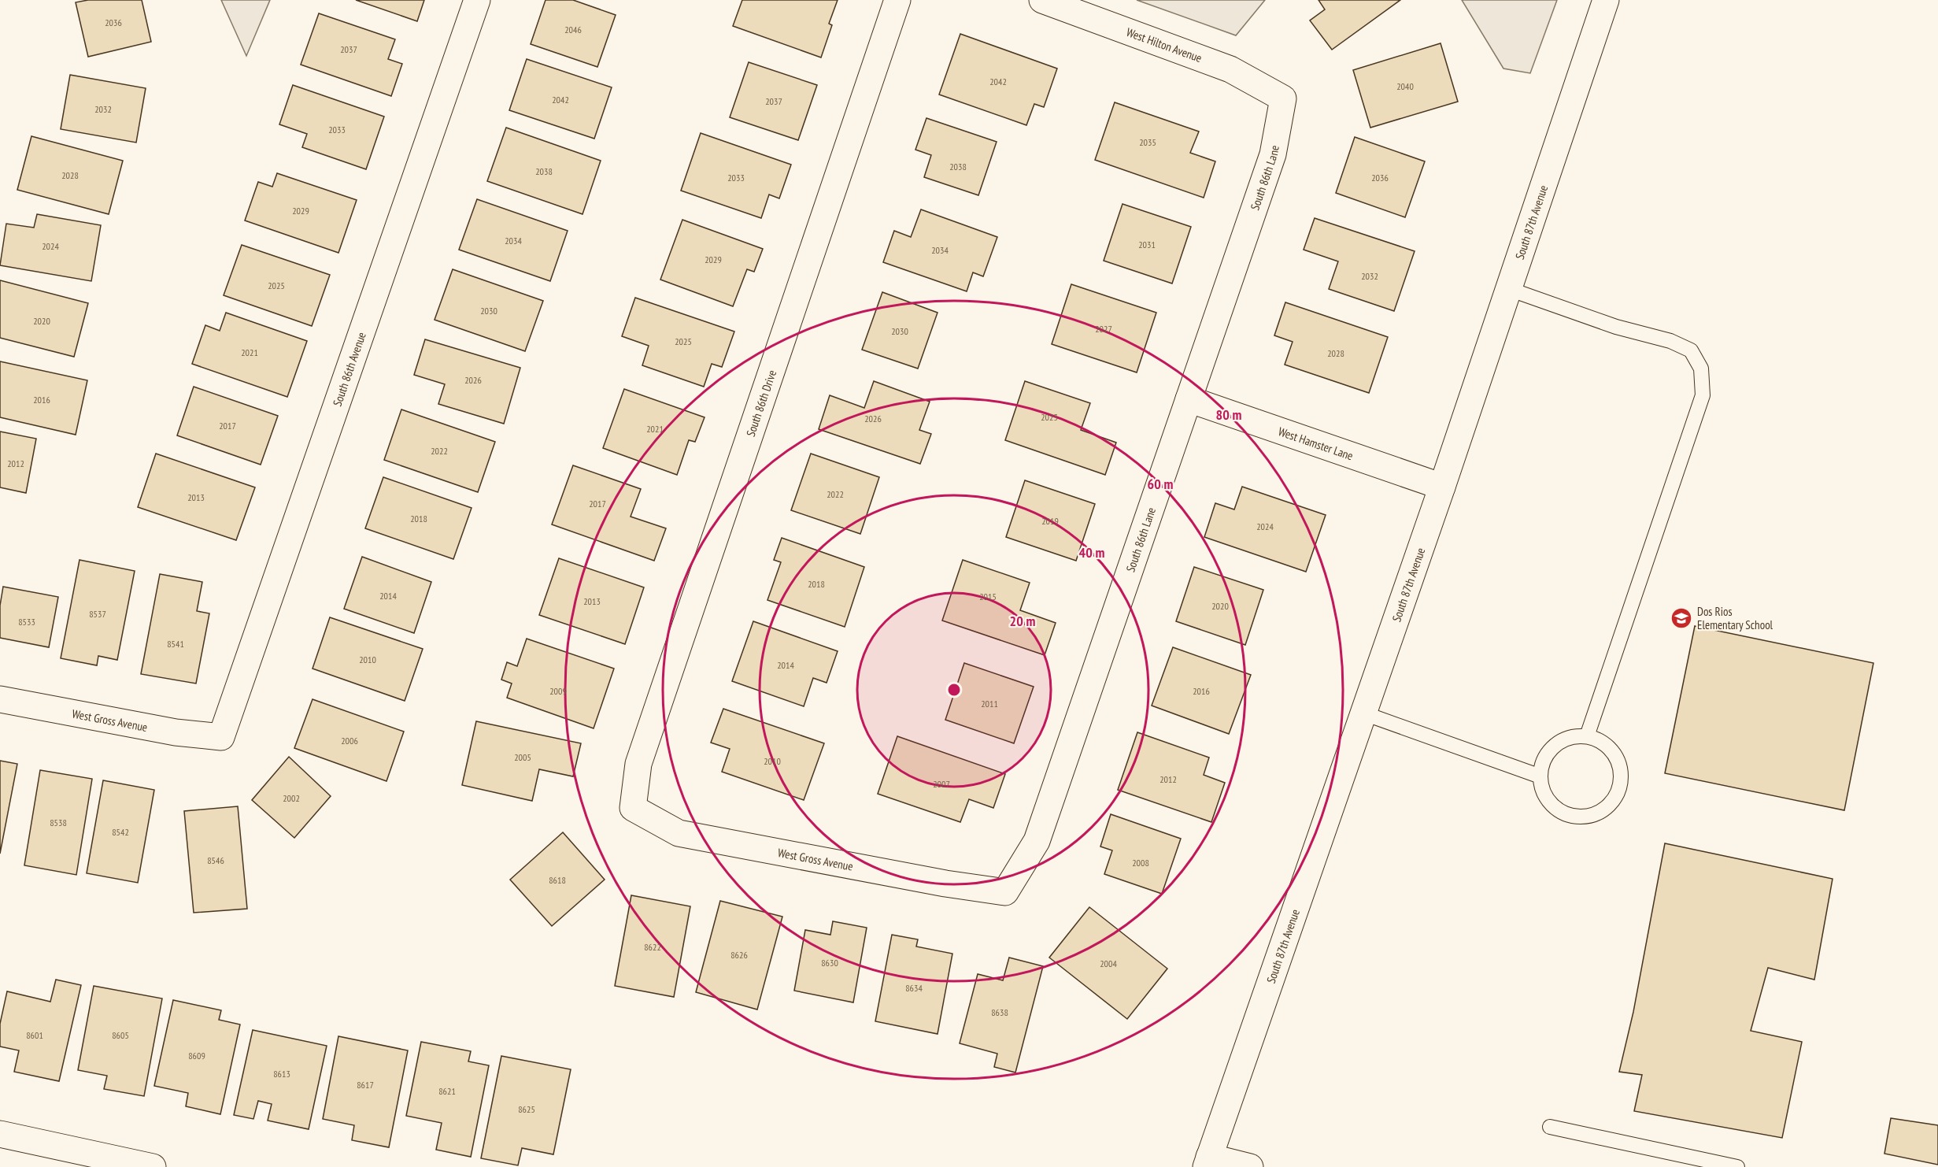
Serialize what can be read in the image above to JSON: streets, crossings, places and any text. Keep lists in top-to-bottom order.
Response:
{
  "streets": {
    "street": [
      "West Hilton Avenue",
      "South 86th Lane",
      "South 87th Avenue",
      "South 86th Avenue",
      "South 86th Drive",
      "West Hamster Lane",
      "West Gross Avenue"
    ]
  },
  "crossings": [
    ["West Hilton Avenue", "South 86th Lane"],
    ["South 86th Lane", "West Hamster Lane"],
    ["South 86th Lane", "West Gross Avenue"],
    ["South 87th Avenue", "West Hamster Lane"],
    ["South 86th Avenue", "West Gross Avenue"],
    ["South 86th Drive", "West Gross Avenue"]
  ],
  "places": {
    "school or university": ["Dos Rios Elementary School"]
  },
  "house_numbers": [
    "2036",
    "2046",
    "2037",
    "2042",
    "2040",
    "2042",
    "2037",
    "2032",
    "2033",
    "2035",
    "2038",
    "2038",
    "2028",
    "2033",
    "2036",
    "2029",
    "2034",
    "2031",
    "2024",
    "2034",
    "2029",
    "2032",
    "2025",
    "2030",
    "2020",
    "2027",
    "2030",
    "2025",
    "2021",
    "2028",
    "2026",
    "2016",
    "2023",
    "2026",
    "2017",
    "2021",
    "2022",
    "2012",
    "2022",
    "2013",
    "2017",
    "2018",
    "2019",
    "2024",
    "2018",
    "2014",
    "2015",
    "2013",
    "2020",
    "8537",
    "8533",
    "8541",
    "2010",
    "2014",
    "2009",
    "2016",
    "2011",
    "2006",
    "2005",
    "2010",
    "2012",
    "2007",
    "2002",
    "8538",
    "8542",
    "8546",
    "2008",
    "8618",
    "8622",
    "8626",
    "8630",
    "2004",
    "8634",
    "8638",
    "8601",
    "8605",
    "8609",
    "8613",
    "8617",
    "8621",
    "8625"
  ],
  "rings": [
    "80 m",
    "60 m",
    "40 m",
    "20 m"
  ]
}
